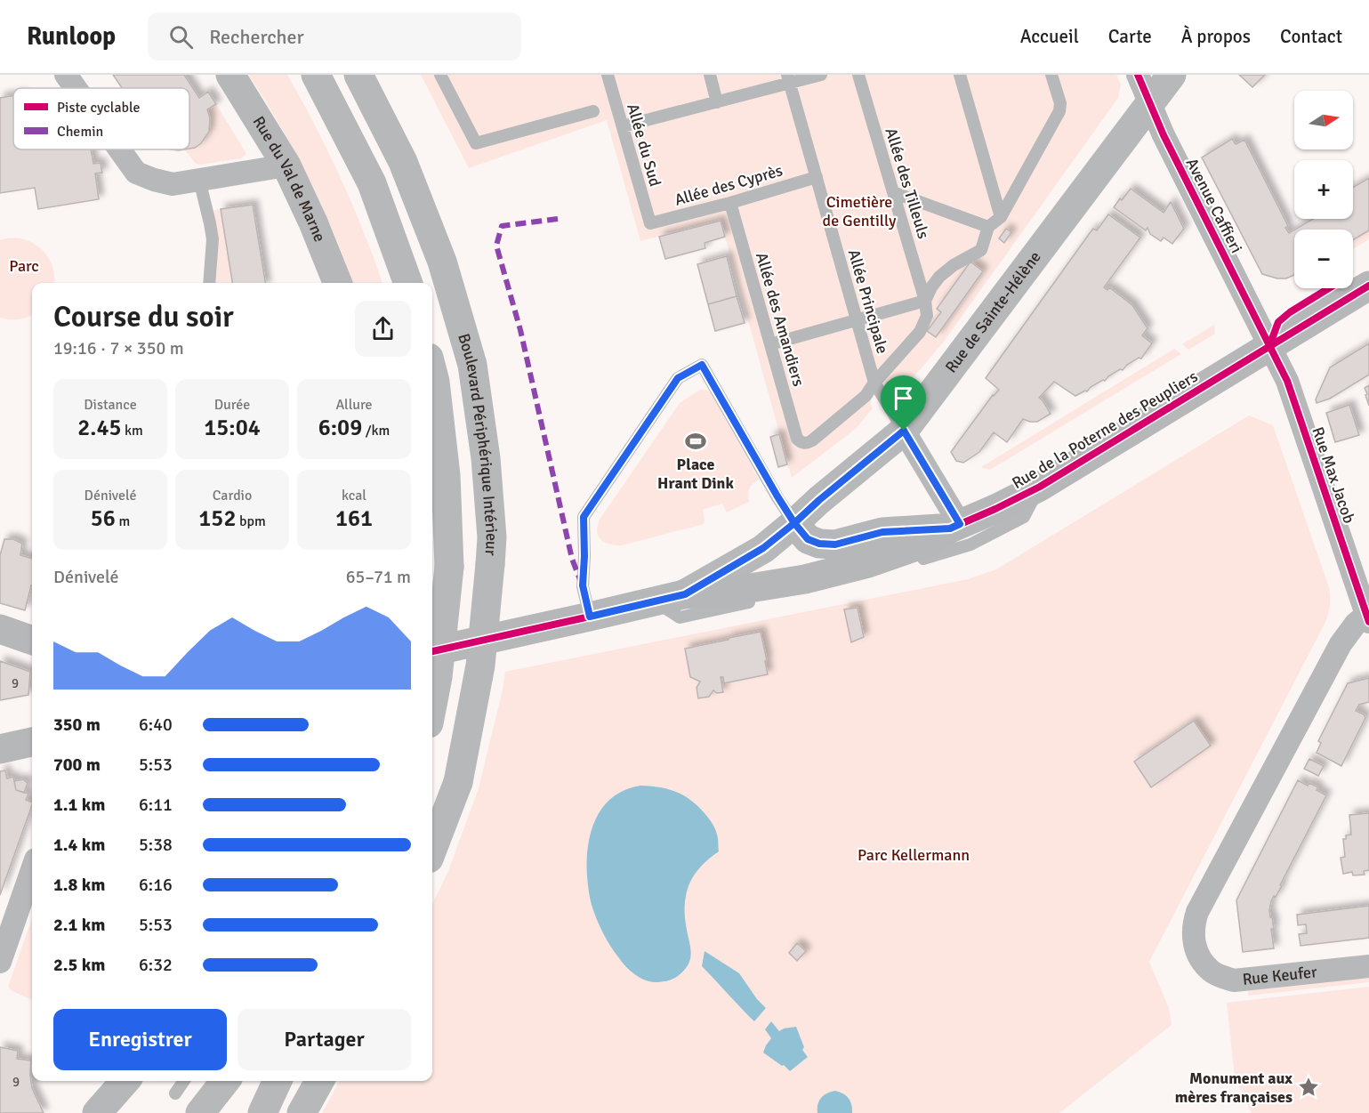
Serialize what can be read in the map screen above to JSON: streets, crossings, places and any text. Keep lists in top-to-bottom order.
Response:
{
  "streets": {
    "highway": ["Boulevard Périphérique Intérieur"],
    "main road": ["Rue du Val de Marne", "Rue de la Poterne des Peupliers"],
    "street": [
      "Avenue Caffieri",
      "Rue de Sainte-Hélène",
      "Rue Max Jacob",
      "Rue Keufer"
    ],
    "lane": [
      "Allée du Sud",
      "Allée des Tilleuls",
      "Allée des Cyprès",
      "Allée Principale",
      "Allée des Amandiers"
    ]
  },
  "crossings": [
    ["Allée du Sud", "Allée des Cyprès"],
    ["Allée des Cyprès", "Allée Principale"],
    ["Allée des Cyprès", "Allée des Amandiers"],
    ["Avenue Caffieri", "Rue de Sainte-Hélène"],
    ["Avenue Caffieri", "Rue de la Poterne des Peupliers"],
    ["Avenue Caffieri", "Rue Max Jacob"],
    ["Allée Principale", "Rue de Sainte-Hélène"],
    ["Allée Principale", "Allée des Amandiers"],
    ["Rue de Sainte-Hélène", "Rue de la Poterne des Peupliers"],
    ["Rue de la Poterne des Peupliers", "Rue Max Jacob"],
    ["Rue Max Jacob", "Rue Keufer"]
  ],
  "parks": ["Cimetière de Gentilly", "Parc", "Parc Kellermann"],
  "places": {
    "sports": ["Place Hrant Dink"],
    "place": ["Monument aux mères françaises"]
  },
  "house_numbers": ["9", "9"],
  "legend": ["Piste cyclable", "Chemin"],
  "north": "right",
  "page": {
    "header": "Runloop",
    "search": "Rechercher",
    "nav": [
      "Accueil",
      "Carte",
      "À propos",
      "Contact"
    ],
    "map_buttons": ["+", "−"],
    "heading": ["Course du soir", "19:16 · 7 × 350 m"],
    "stats": [
      ["Distance", "2.45 km"],
      ["Durée", "15:04"],
      ["Allure", "6:09 /km"],
      ["Dénivelé", "56 m"],
      ["Cardio", "152 bpm"],
      ["kcal", "161"]
    ],
    "chart": ["Dénivelé", "65–71 m"],
    "list": [
      {
        "name": "350 m",
        "note": "6:40"
      },
      {
        "name": "700 m",
        "note": "5:53"
      },
      {
        "name": "1.1 km",
        "note": "6:11"
      },
      {
        "name": "1.4 km",
        "note": "5:38"
      },
      {
        "name": "1.8 km",
        "note": "6:16"
      },
      {
        "name": "2.1 km",
        "note": "5:53"
      },
      {
        "name": "2.5 km",
        "note": "6:32"
      }
    ],
    "buttons": ["Enregistrer", "Partager"]
  }
}
